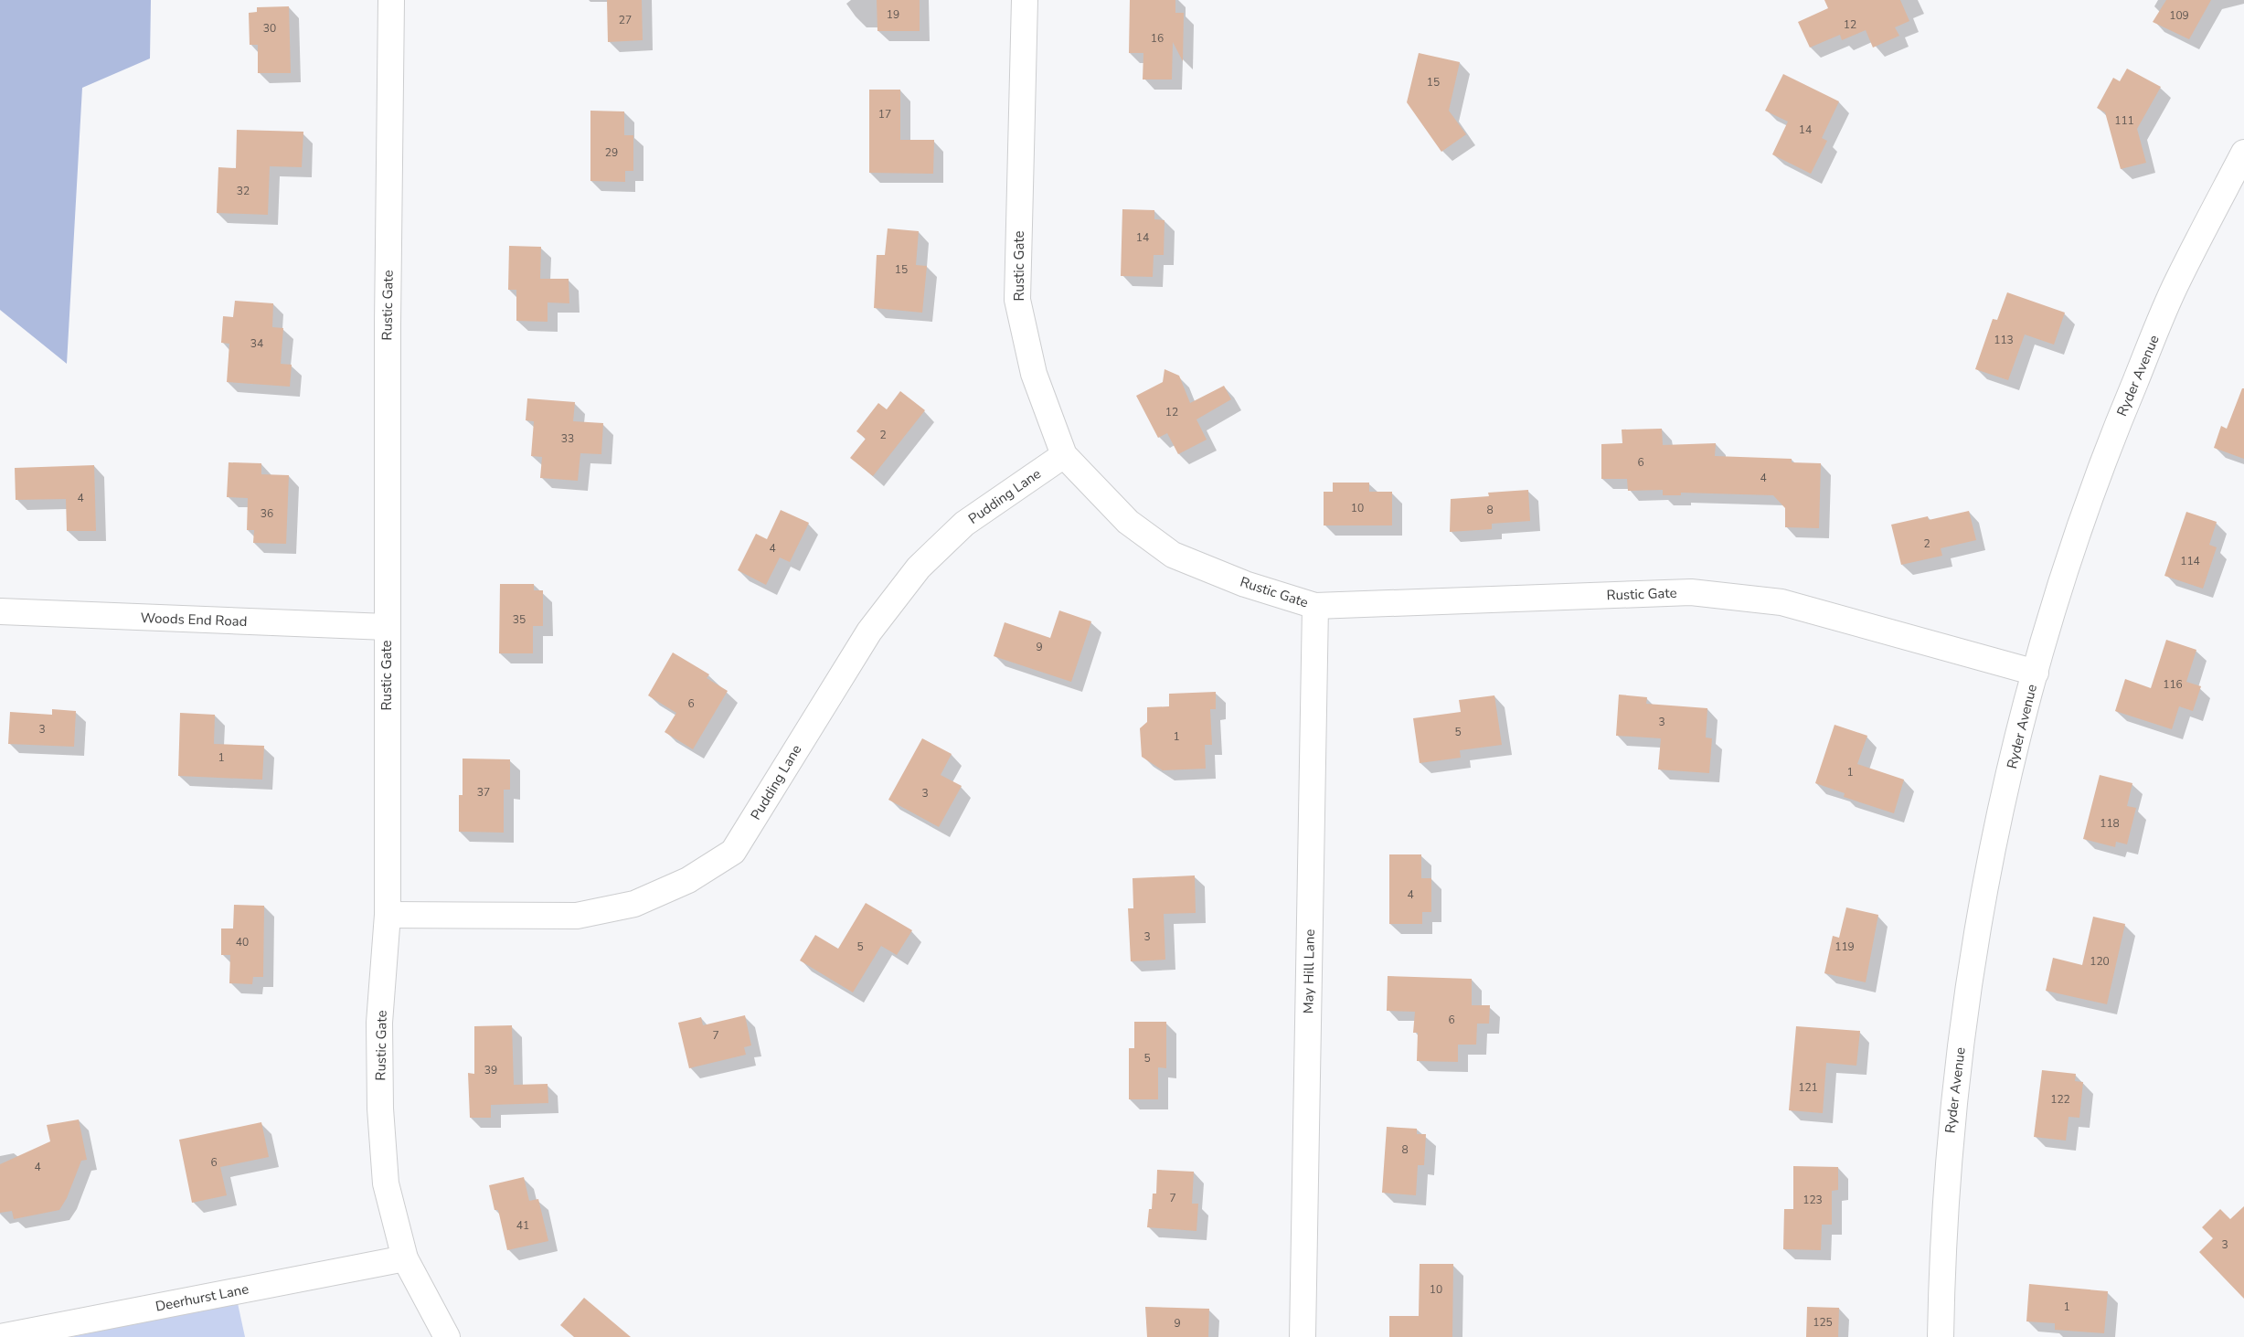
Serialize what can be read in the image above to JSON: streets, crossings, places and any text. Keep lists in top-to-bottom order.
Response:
{
  "streets": {
    "street": [
      "Rustic Gate",
      "Ryder Avenue",
      "Pudding Lane",
      "Woods End Road",
      "May Hill Lane",
      "Deerhurst Lane"
    ]
  },
  "crossings": [
    ["Rustic Gate", "Ryder Avenue"],
    ["Rustic Gate", "Pudding Lane"],
    ["Rustic Gate", "Woods End Road"],
    ["Rustic Gate", "May Hill Lane"],
    ["Rustic Gate", "Deerhurst Lane"]
  ],
  "house_numbers": [
    "19",
    "109",
    "27",
    "12",
    "30",
    "16",
    "15",
    "17",
    "111",
    "14",
    "29",
    "32",
    "14",
    "15",
    "113",
    "34",
    "12",
    "2",
    "33",
    "6",
    "4",
    "4",
    "10",
    "8",
    "36",
    "2",
    "4",
    "114",
    "35",
    "9",
    "116",
    "6",
    "3",
    "3",
    "5",
    "1",
    "1",
    "1",
    "37",
    "3",
    "118",
    "4",
    "3",
    "40",
    "5",
    "119",
    "120",
    "6",
    "7",
    "5",
    "39",
    "121",
    "122",
    "8",
    "6",
    "4",
    "7",
    "123",
    "41",
    "3",
    "10",
    "1",
    "125",
    "9"
  ]
}
